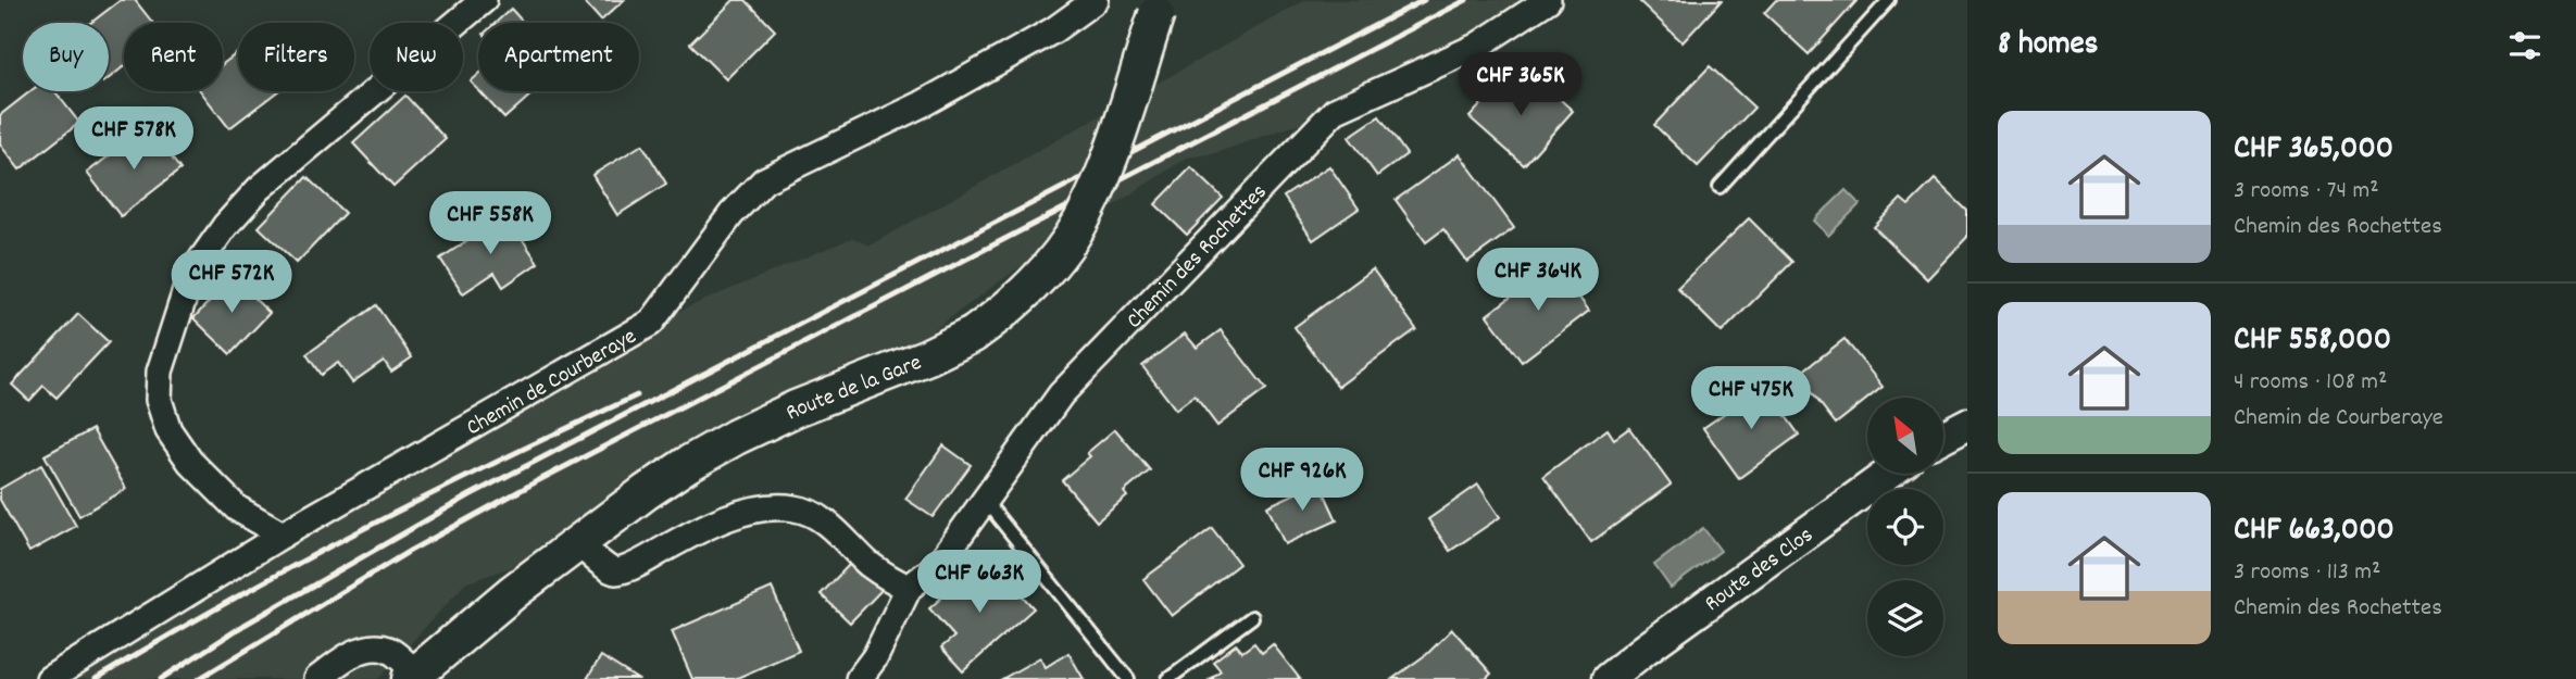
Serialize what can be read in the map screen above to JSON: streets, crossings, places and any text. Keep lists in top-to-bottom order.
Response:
{
  "streets": {
    "main road": ["Route de la Gare"],
    "street": ["Chemin des Rochettes", "Chemin de Courberaye", "Route des Clos"]
  },
  "north": "top left",
  "page": {
    "heading": "8 homes",
    "chip": [
      "Buy",
      "Rent",
      "Filters",
      "New",
      "Apartment"
    ],
    "price": [
      "CHF 365K",
      "CHF 578K",
      "CHF 558K",
      "CHF 364K",
      "CHF 572K",
      "CHF 475K",
      "CHF 926K",
      "CHF 663K"
    ],
    "list": [
      {
        "name": "CHF 365,000",
        "note": "3 rooms · 74 m² · Chemin des Rochettes"
      },
      {
        "name": "CHF 558,000",
        "note": "4 rooms · 108 m² · Chemin de Courberaye"
      },
      {
        "name": "CHF 663,000",
        "note": "3 rooms · 113 m² · Chemin des Rochettes"
      }
    ]
  }
}
